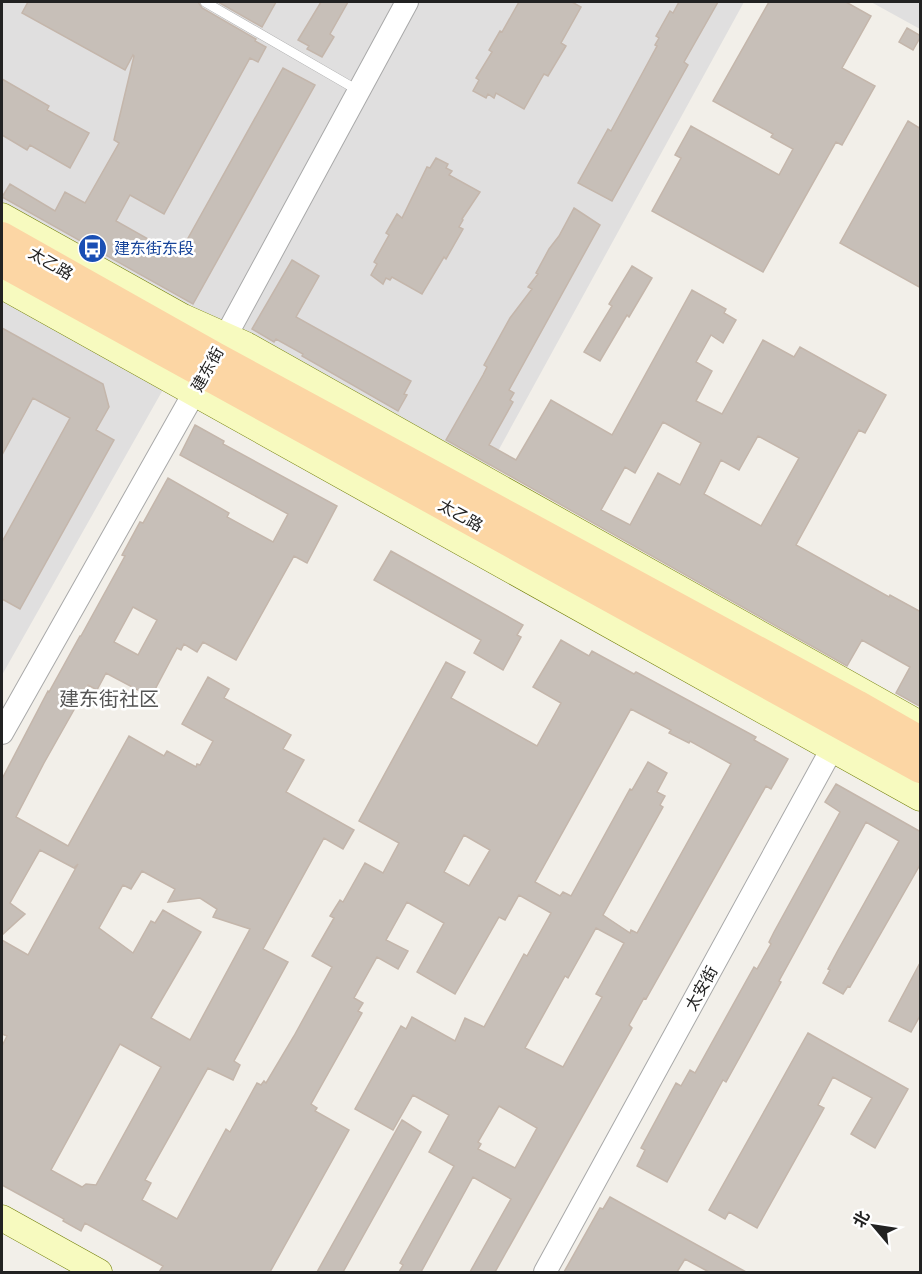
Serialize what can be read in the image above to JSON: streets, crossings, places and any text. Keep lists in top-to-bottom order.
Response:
{
  "streets": {
    "main road": ["太乙路"],
    "street": ["建东街", "太安街"]
  },
  "crossings": [
    ["太乙路", "建东街"],
    ["太乙路", "太安街"]
  ],
  "districts": ["建东街社区"],
  "places": {
    "bus stop": ["建东街东段"]
  },
  "north": "top left"
}
